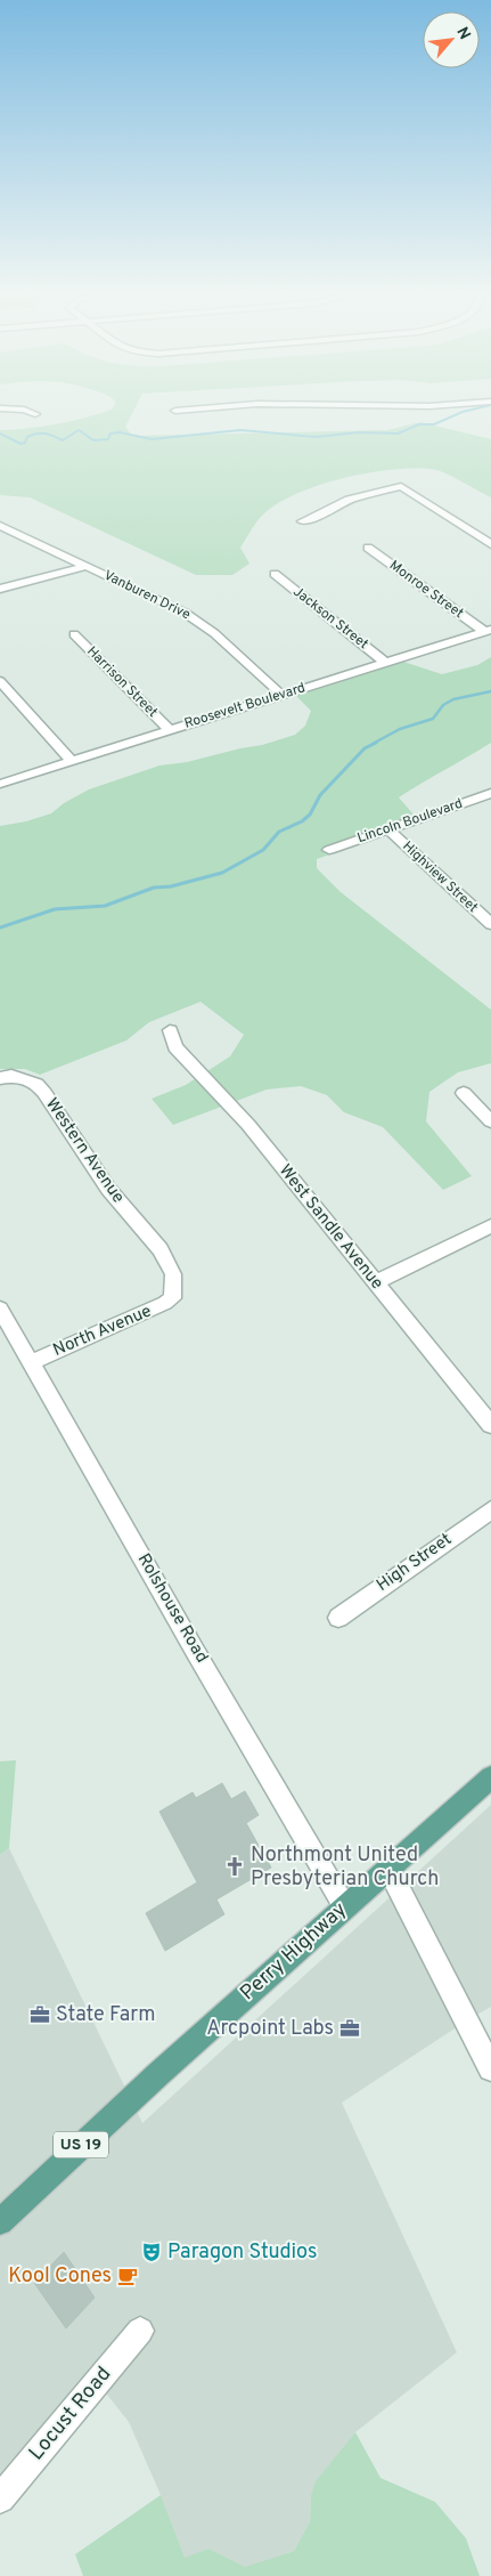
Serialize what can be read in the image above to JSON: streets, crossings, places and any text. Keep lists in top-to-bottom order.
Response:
{
  "streets": {
    "main road": ["Perry Highway", "US 19"],
    "street": [
      "Monroe Street",
      "Vanburen Drive",
      "Jackson Street",
      "Harrison Street",
      "Roosevelt Boulevard",
      "Lincoln Boulevard",
      "Highview Street",
      "Western Avenue",
      "West Sandle Avenue",
      "North Avenue",
      "High Street",
      "Rolshouse Road",
      "Locust Road"
    ]
  },
  "crossings": [
    ["Monroe Street", "Roosevelt Boulevard"],
    ["Vanburen Drive", "Roosevelt Boulevard"],
    ["Jackson Street", "Roosevelt Boulevard"],
    ["Harrison Street", "Roosevelt Boulevard"],
    ["Lincoln Boulevard", "Highview Street"],
    ["Western Avenue", "North Avenue"],
    ["North Avenue", "Rolshouse Road"],
    ["Rolshouse Road", "Perry Highway"]
  ],
  "places": {
    "church": ["Northmont United Presbyterian Church"],
    "office": ["State Farm", "Arcpoint Labs"],
    "theatre": ["Paragon Studios"],
    "cafe": ["Kool Cones"]
  },
  "north": "top right"
}
